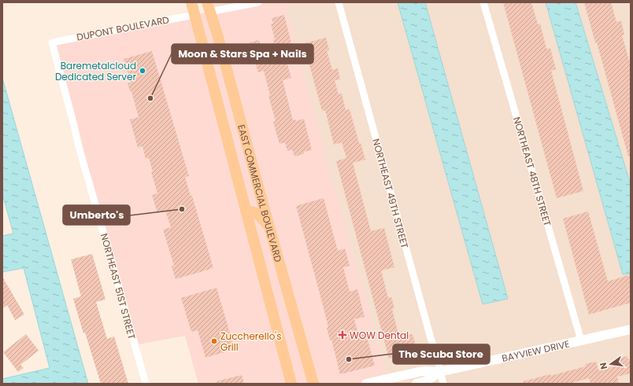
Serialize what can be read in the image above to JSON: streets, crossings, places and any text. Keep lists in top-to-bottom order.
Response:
{
  "streets": {
    "main road": ["EAST COMMERCIAL BOULEVARD"],
    "street": [
      "DUPONT BOULEVARD",
      "NORTHEAST 48TH STREET",
      "NORTHEAST 49TH STREET",
      "NORTHEAST 51ST STREET",
      "BAYVIEW DRIVE"
    ]
  },
  "crossings": [
    ["DUPONT BOULEVARD", "EAST COMMERCIAL BOULEVARD"],
    ["DUPONT BOULEVARD", "NORTHEAST 51ST STREET"],
    ["NORTHEAST 48TH STREET", "BAYVIEW DRIVE"],
    ["NORTHEAST 49TH STREET", "BAYVIEW DRIVE"]
  ],
  "places": {
    "other": [
      "Baremetalcloud Dedicated Server",
      "Moon & Stars Spa + Nails",
      "Umberto's",
      "Zuccherello's Grill",
      "The Scuba Store"
    ],
    "health": ["WOW Dental"]
  },
  "north": "left"
}
